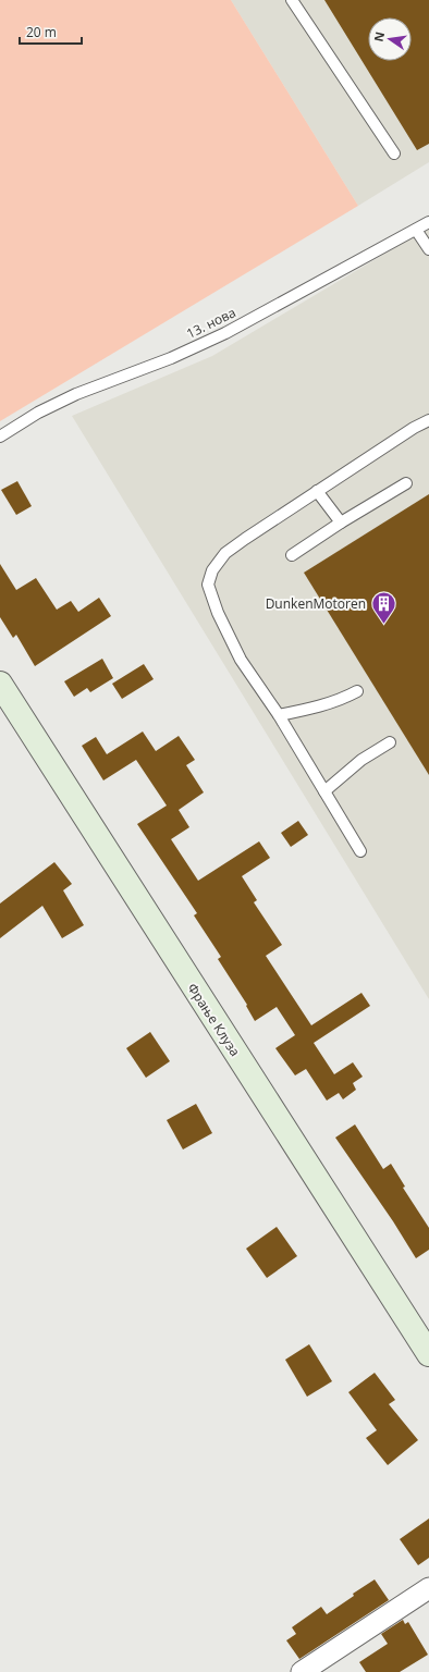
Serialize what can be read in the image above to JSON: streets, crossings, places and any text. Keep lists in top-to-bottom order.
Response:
{
  "streets": {
    "main road": ["Фрање Клуза"],
    "lane": ["13. нова"]
  },
  "places": {
    "building": ["DunkenMotoren"]
  },
  "scale_bar": "20 m",
  "north": "left"
}
